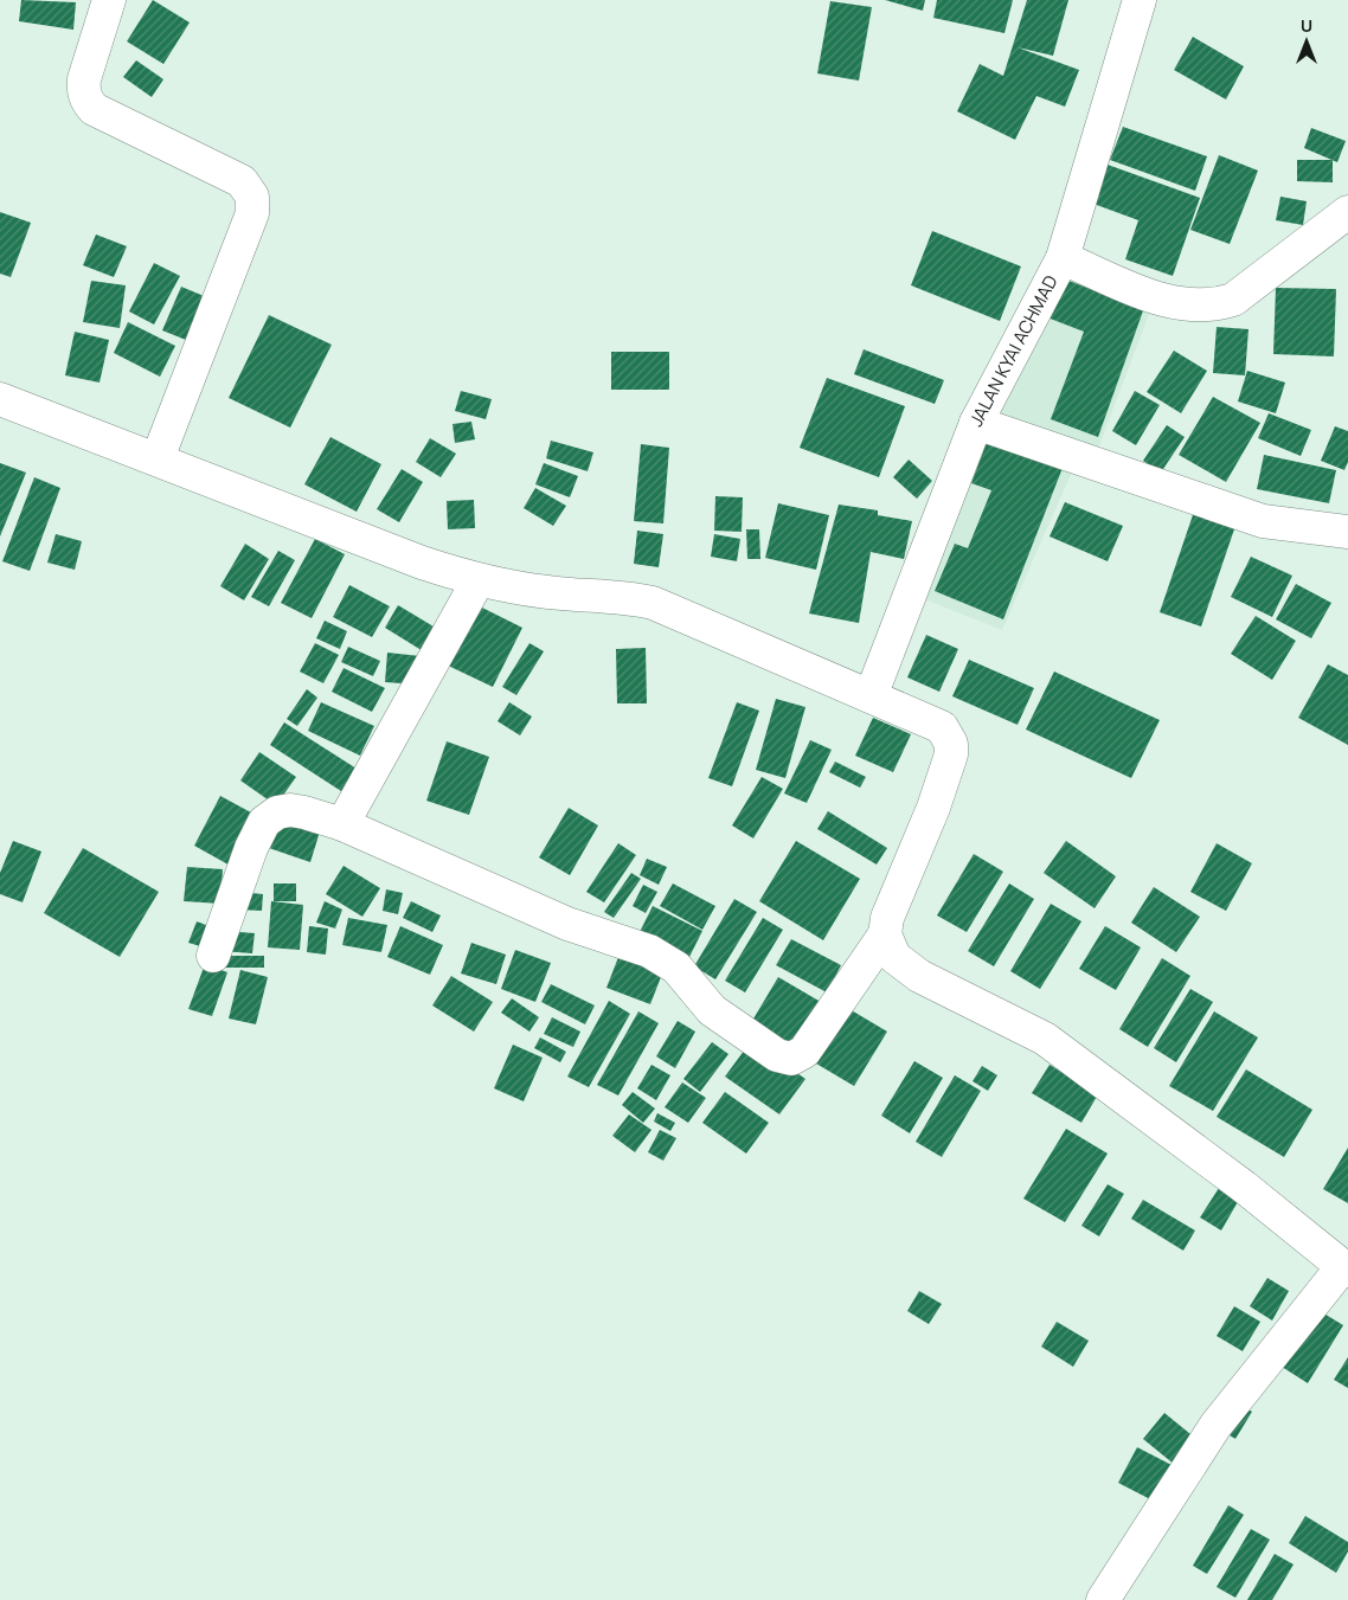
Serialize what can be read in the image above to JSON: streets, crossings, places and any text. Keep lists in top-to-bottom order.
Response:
{
  "streets": {
    "street": ["JALAN KYAI ACHMAD"]
  },
  "north": "top"
}
